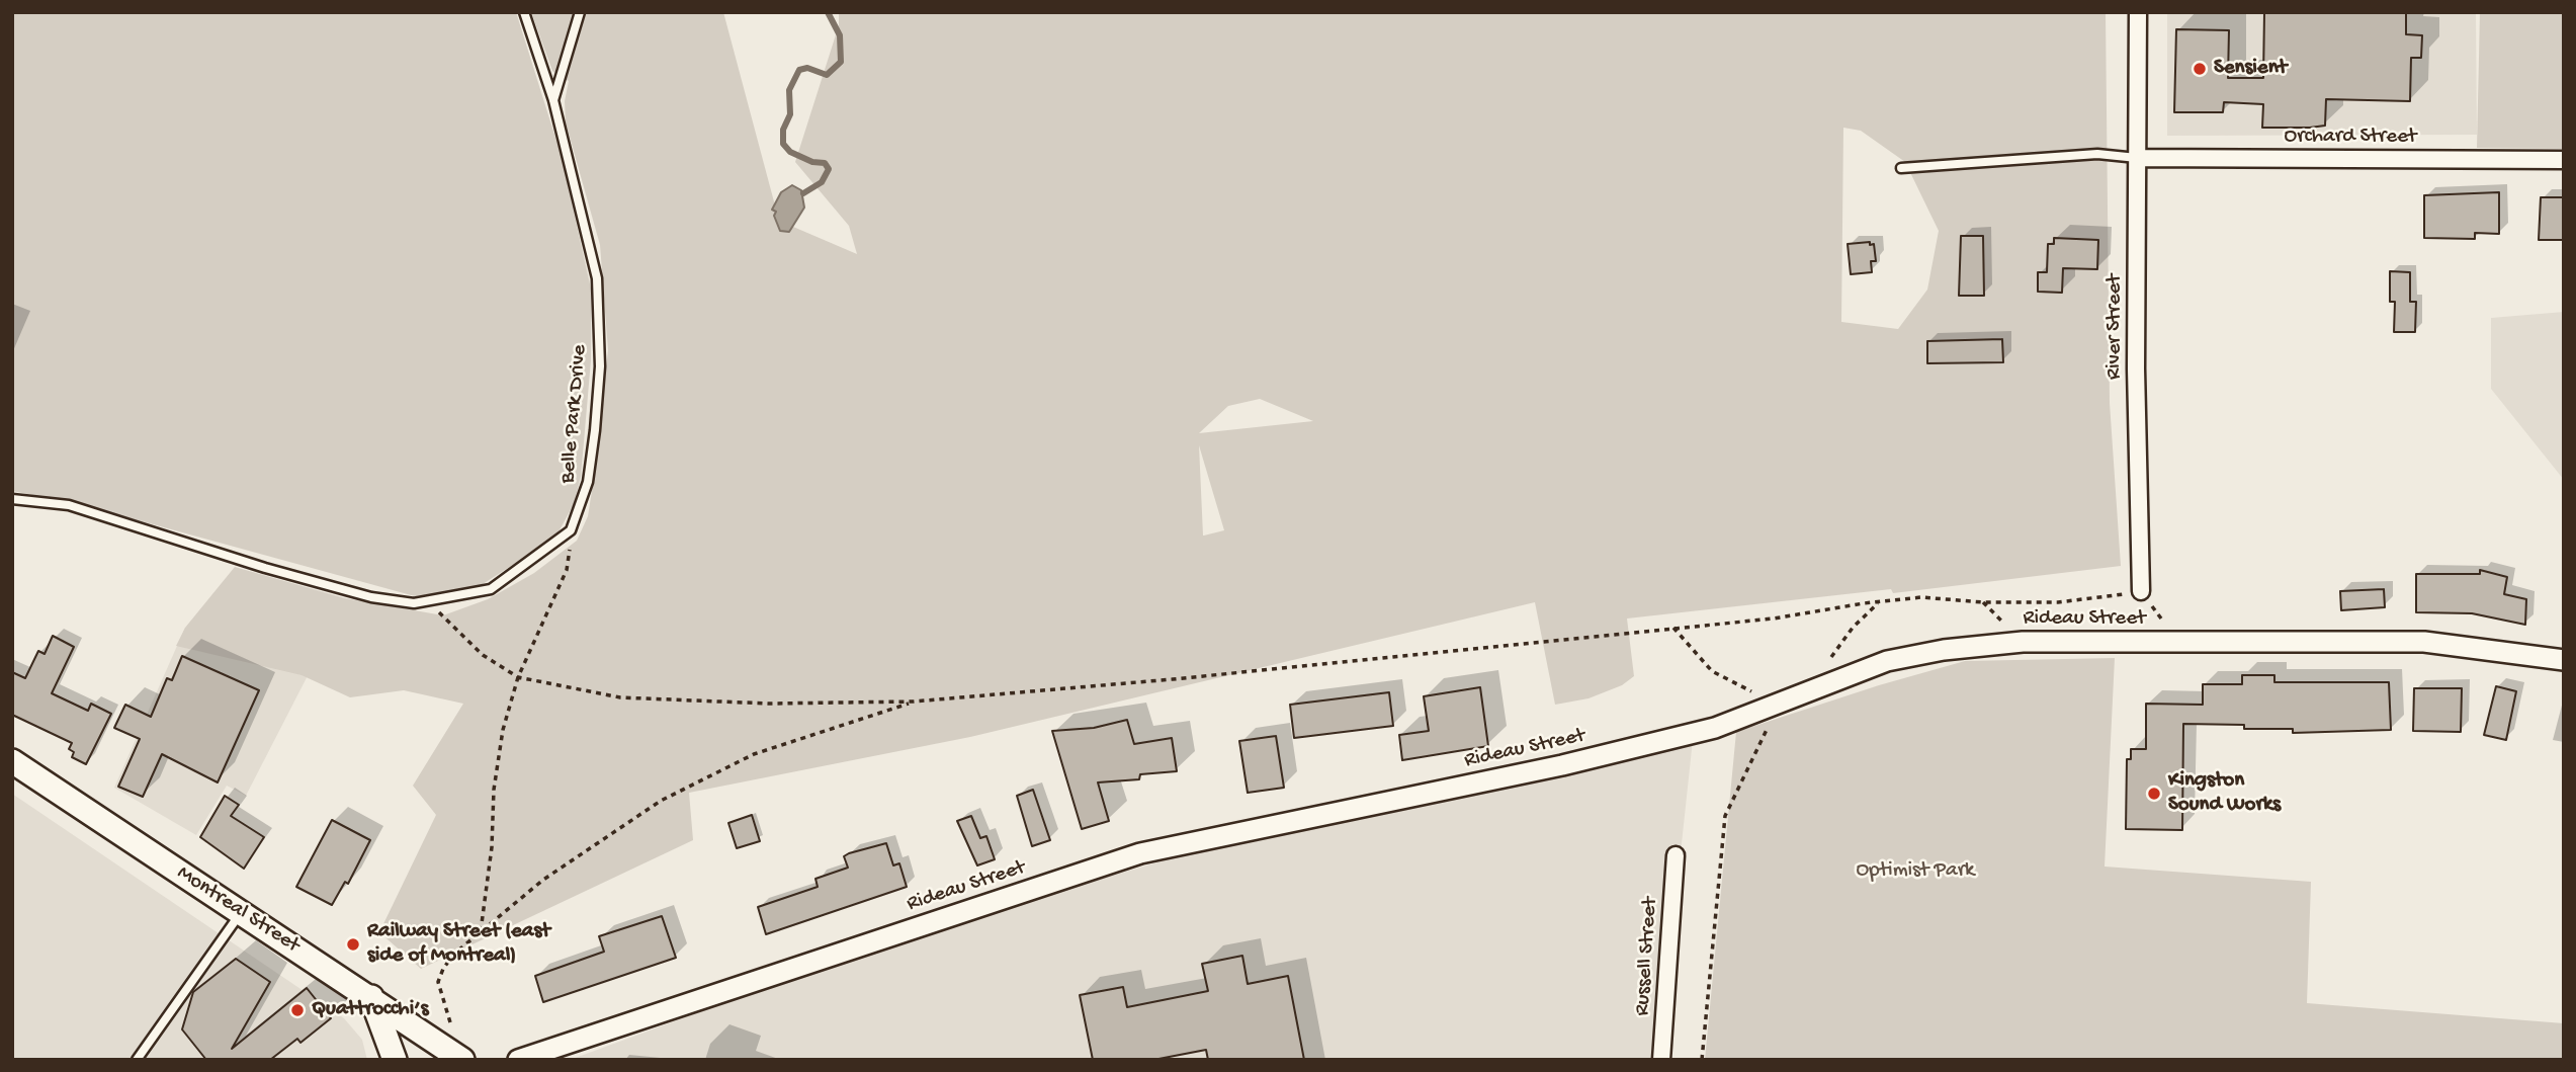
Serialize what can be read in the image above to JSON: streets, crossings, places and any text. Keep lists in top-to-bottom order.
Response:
{
  "streets": {
    "main road": ["Montreal Street"],
    "street": [
      "Orchard Street",
      "River Street",
      "Rideau Street",
      "Russell Street"
    ],
    "lane": ["Belle Park Drive"]
  },
  "crossings": [
    ["Orchard Street", "River Street"]
  ],
  "parks": ["Optimist Park"],
  "places": [
    "Sensient",
    "Kingston Sound Works",
    "Railway Street (east side of Montreal)",
    "Quattrocchi’s"
  ]
}
